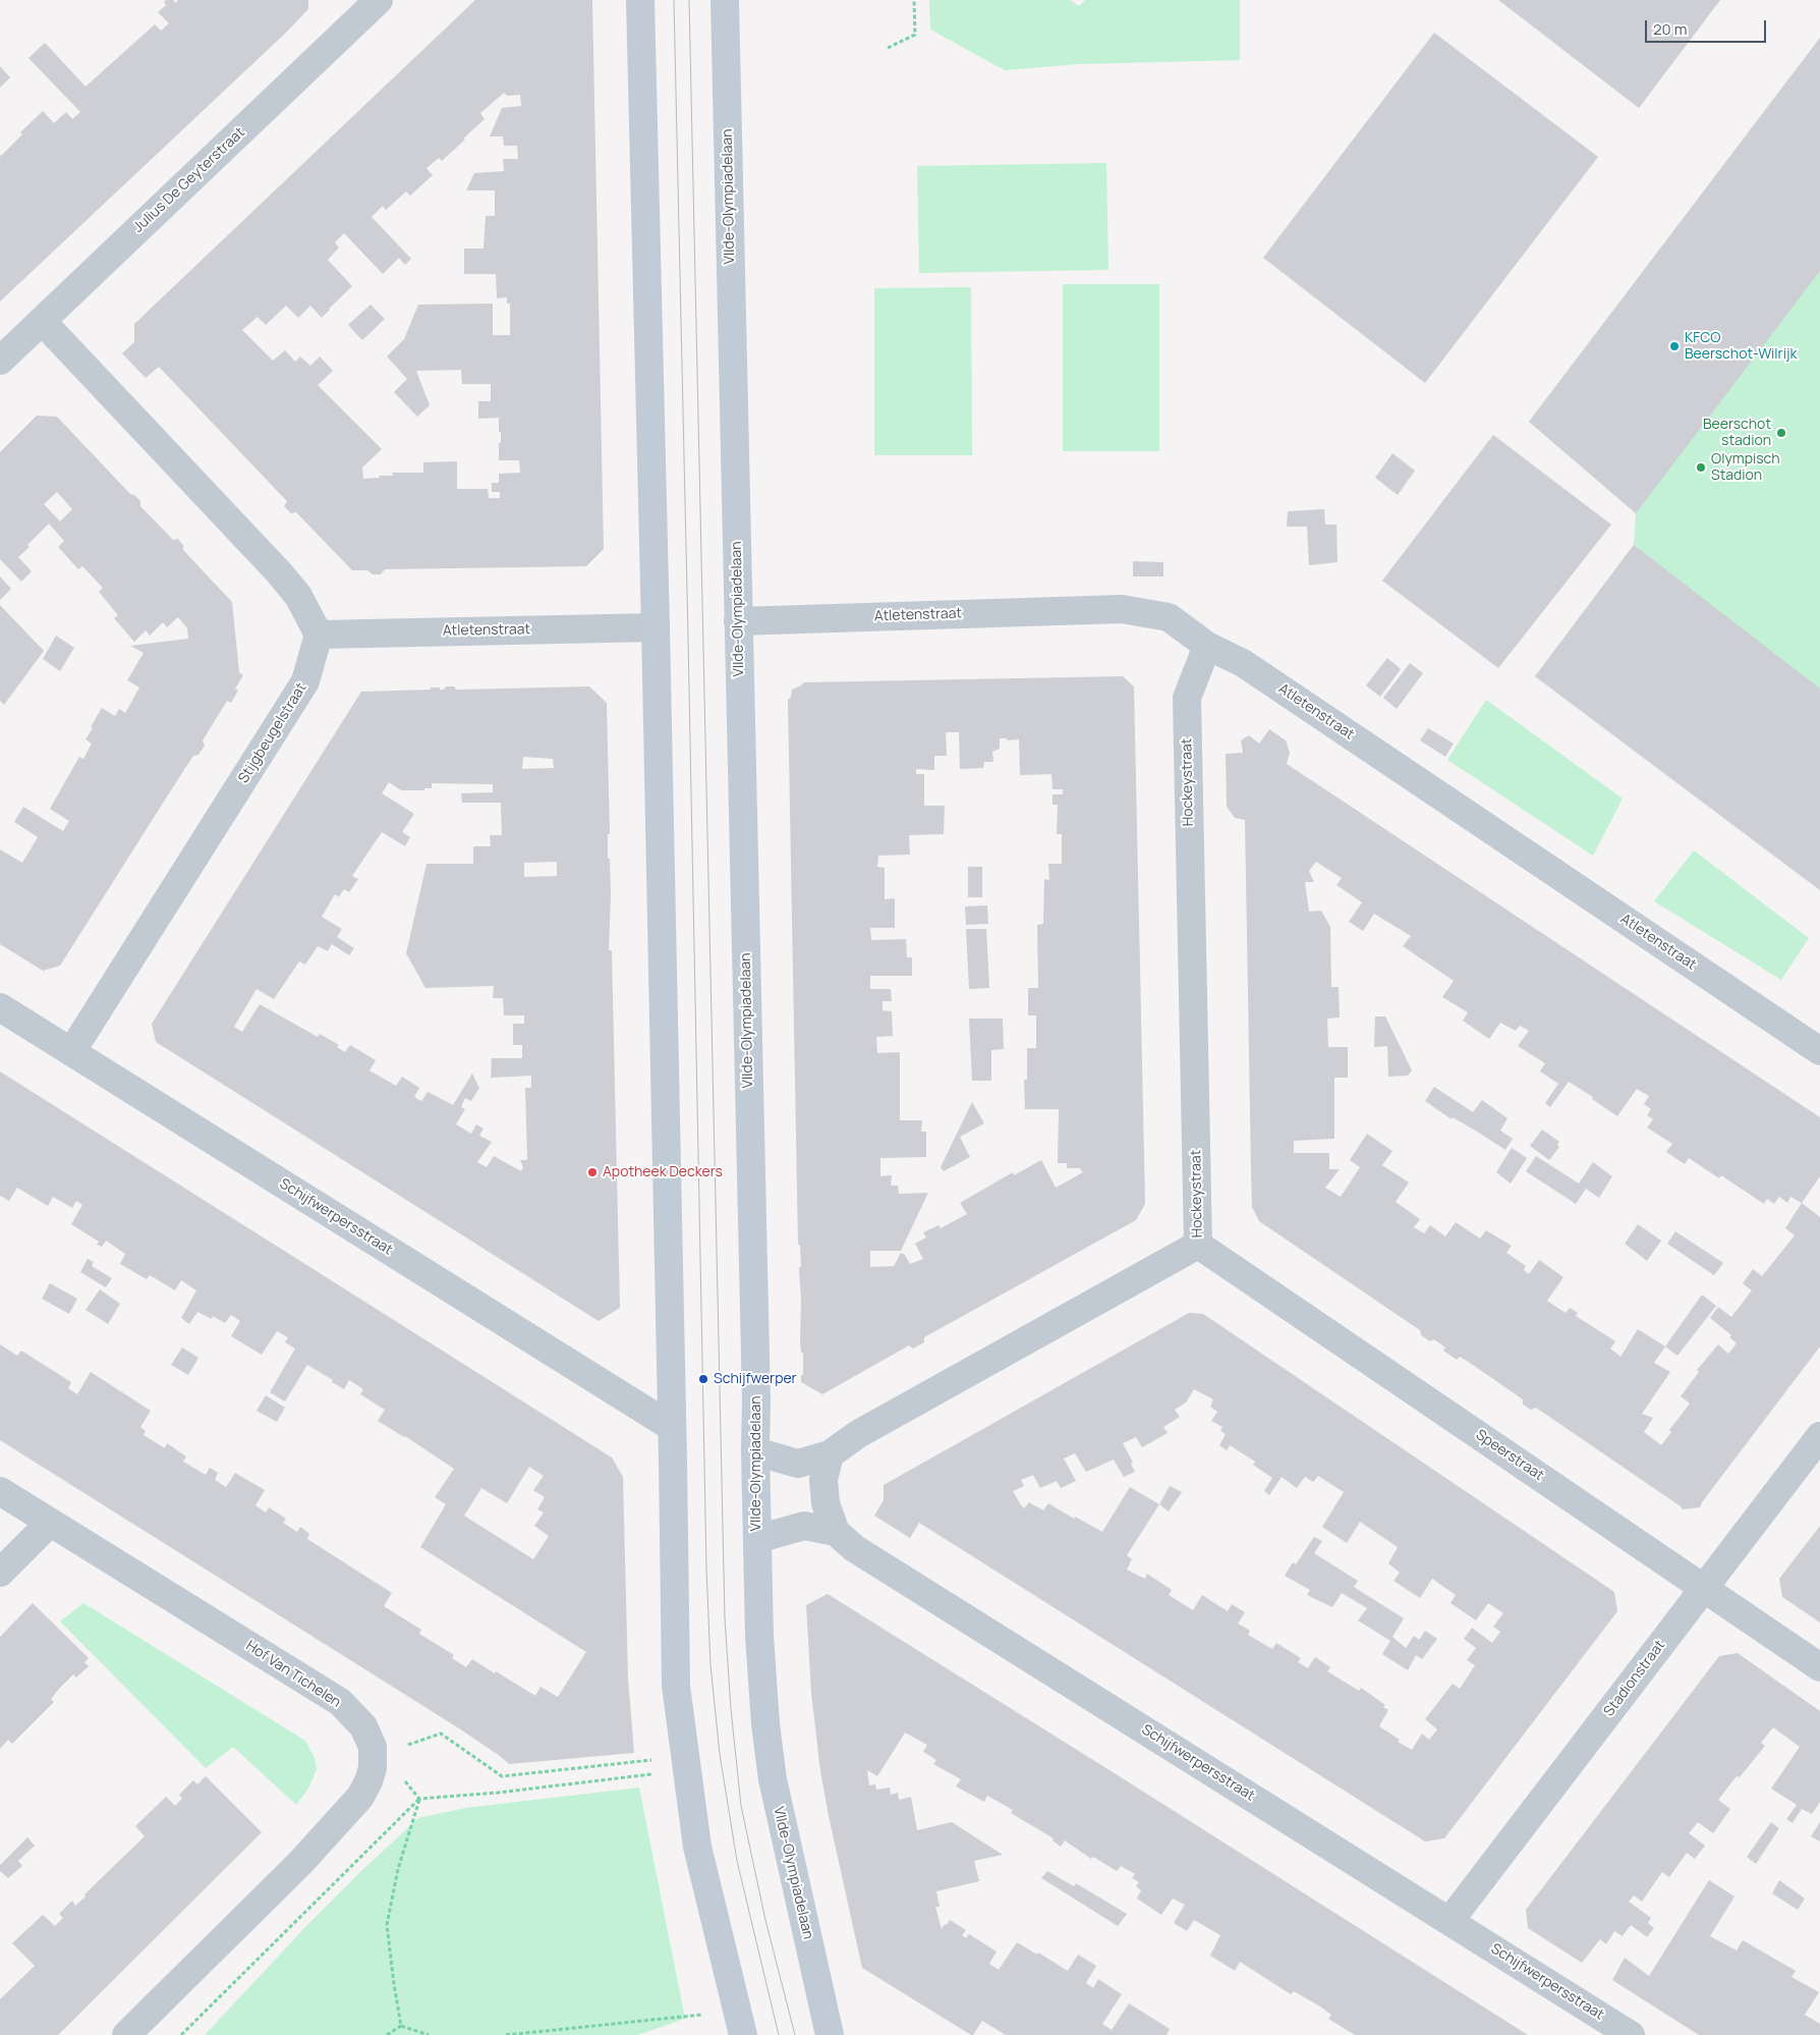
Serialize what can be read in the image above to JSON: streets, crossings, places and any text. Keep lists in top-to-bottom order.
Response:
{
  "streets": {
    "main road": ["VIIde-Olympiadelaan"],
    "street": [
      "Julius De Geyterstraat",
      "Atletenstraat",
      "Stijgbeugelstraat",
      "Hockeystraat",
      "Schijfwerpersstraat",
      "Speerstraat",
      "Hof Van Tichelen",
      "Stadionstraat"
    ]
  },
  "crossings": [
    ["VIIde-Olympiadelaan", "Atletenstraat"],
    ["VIIde-Olympiadelaan", "Hockeystraat"],
    ["VIIde-Olympiadelaan", "Schijfwerpersstraat"],
    ["Atletenstraat", "Stijgbeugelstraat"],
    ["Atletenstraat", "Hockeystraat"],
    ["Stijgbeugelstraat", "Schijfwerpersstraat"],
    ["Hockeystraat", "Speerstraat"],
    ["Schijfwerpersstraat", "Stadionstraat"],
    ["Speerstraat", "Stadionstraat"]
  ],
  "places": [
    "KFCO Beerschot-Wilrijk",
    "Beerschot stadion",
    "Olympisch Stadion",
    "Apotheek Deckers",
    "Schijfwerper"
  ],
  "scale_bar": "20 m"
}
